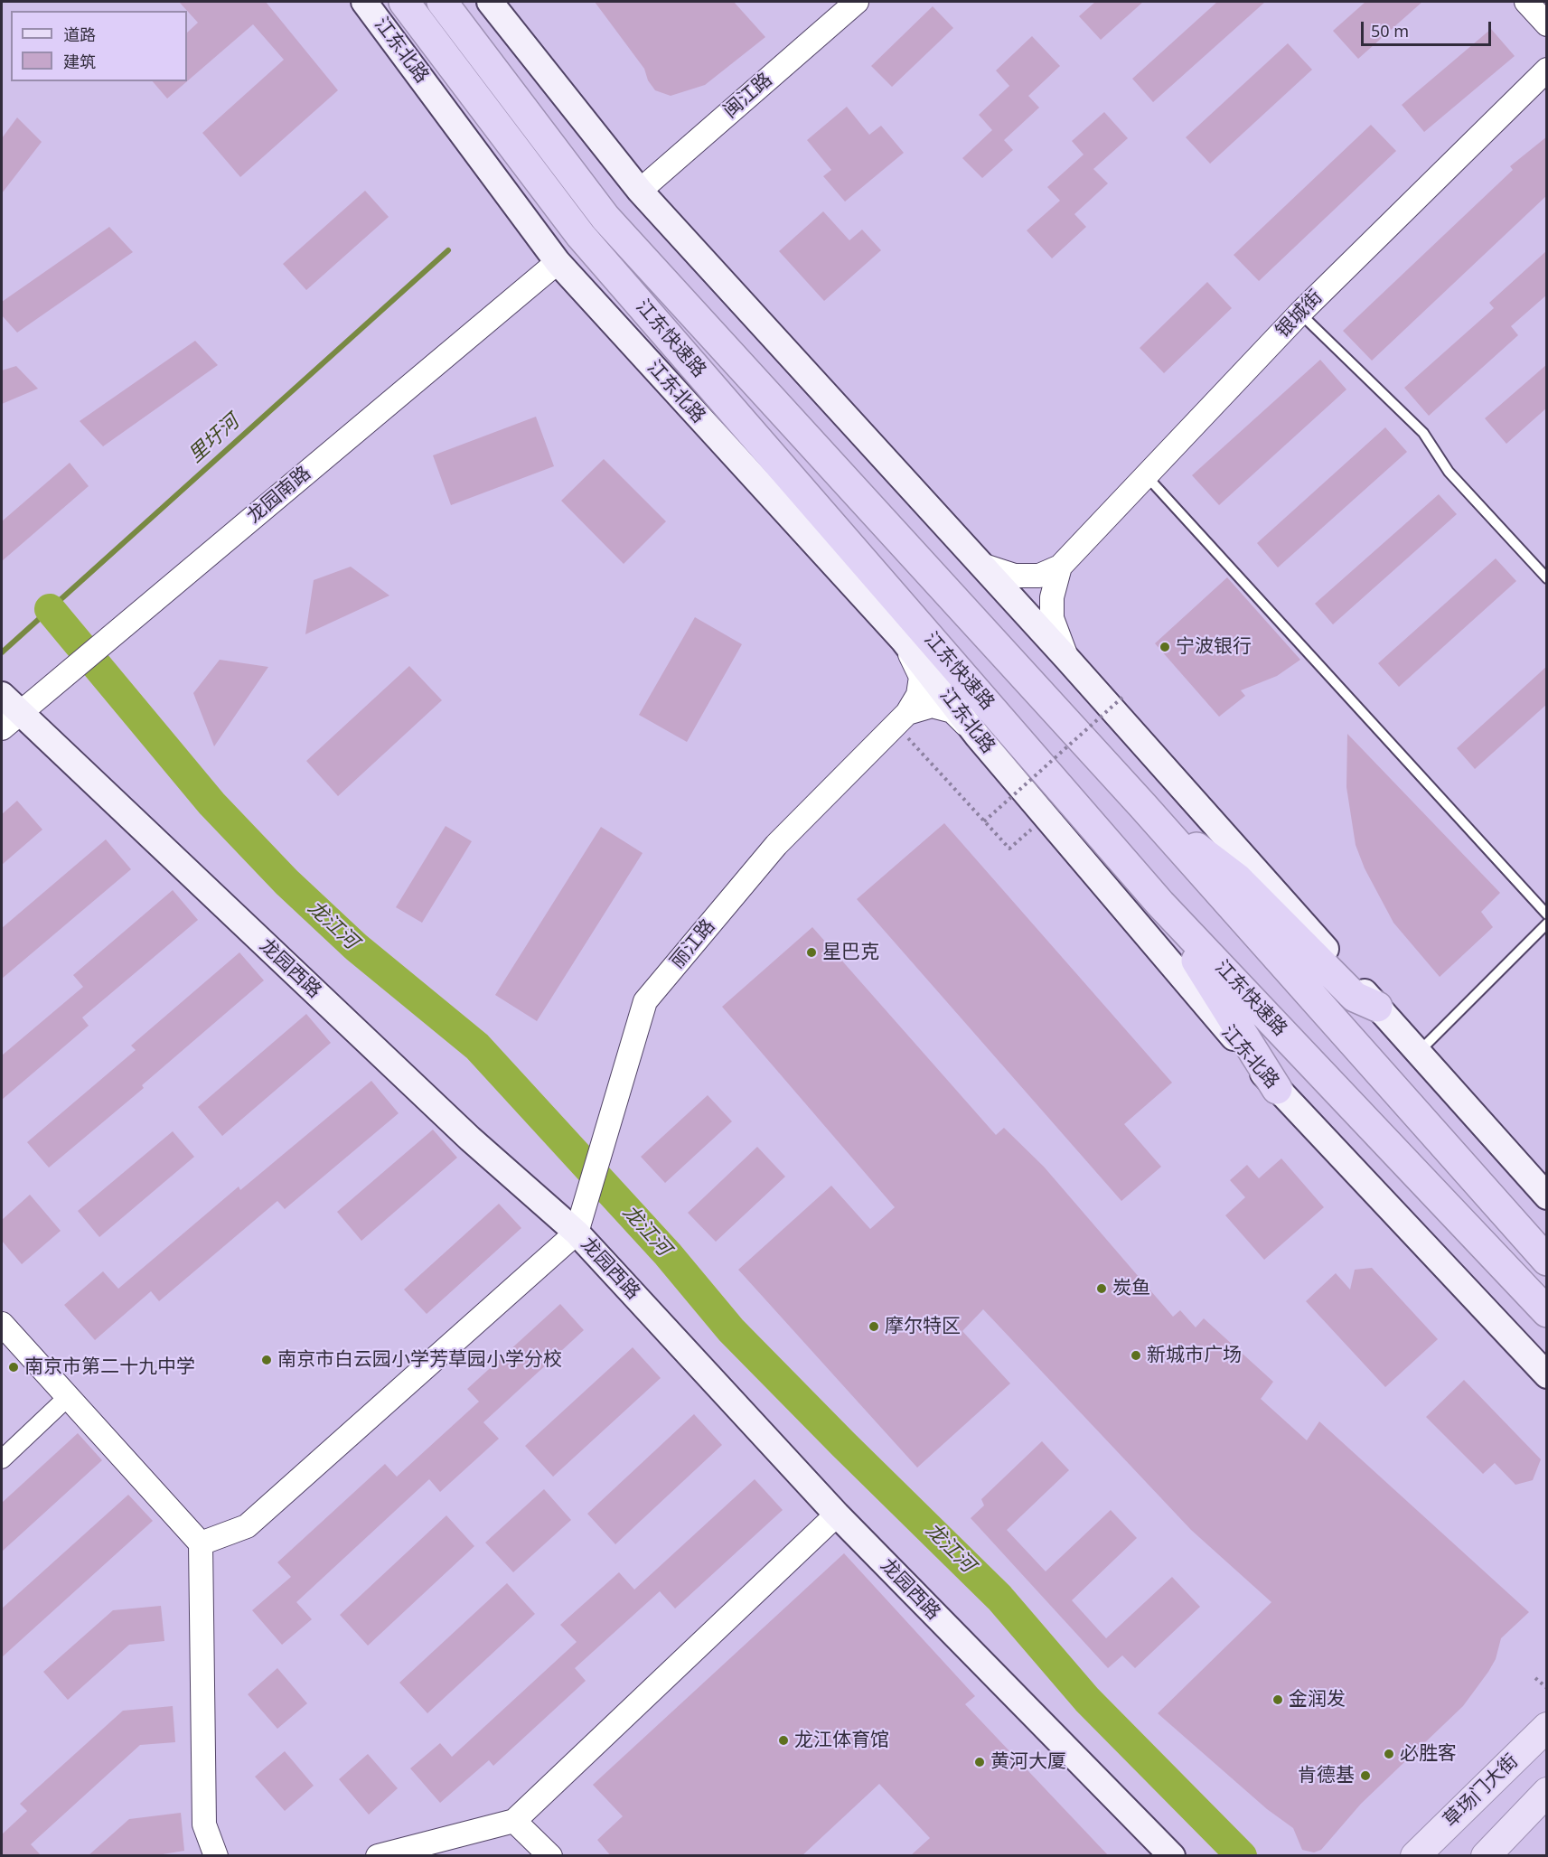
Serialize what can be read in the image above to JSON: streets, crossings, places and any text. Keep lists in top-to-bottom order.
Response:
{
  "streets": {
    "highway": ["江东快速路"],
    "main road": ["江东北路", "龙园西路", "草场门大街"],
    "street": [
      "闽江路",
      "银城街",
      "龙园南路",
      "丽江路"
    ]
  },
  "crossings": [
    ["江东北路", "龙园南路"],
    ["江东北路", "丽江路"],
    ["龙园南路", "龙园西路"],
    ["丽江路", "龙园西路"]
  ],
  "water": ["里圩河", "龙江河"],
  "places": [
    "宁波银行",
    "星巴克",
    "炭鱼",
    "摩尔特区",
    "新城市广场",
    "南京市白云园小学芳草园小学分校",
    "南京市第二十九中学",
    "金润发",
    "龙江体育馆",
    "必胜客",
    "黄河大厦",
    "肯德基"
  ],
  "legend": ["道路", "建筑"],
  "scale_bar": "50 m"
}
